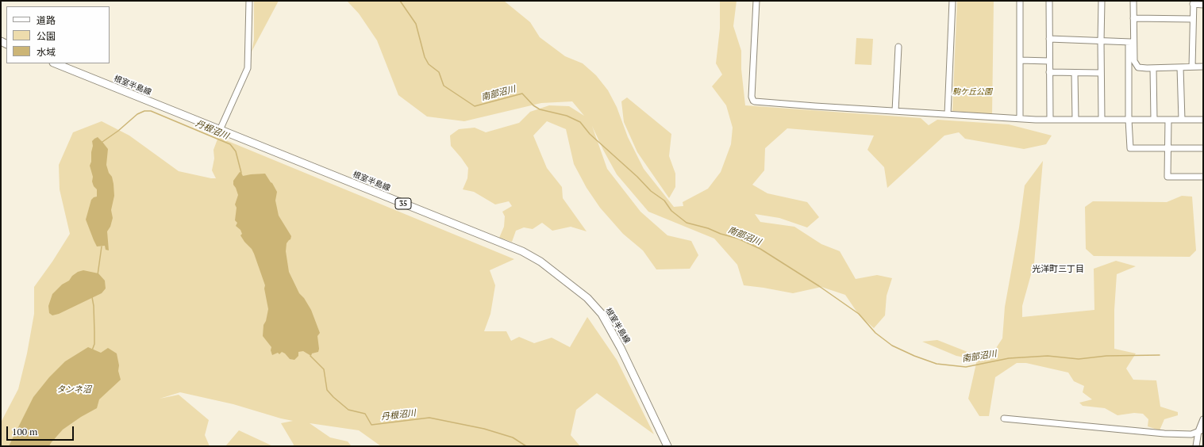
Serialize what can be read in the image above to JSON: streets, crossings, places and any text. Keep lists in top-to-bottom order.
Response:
{
  "streets": {
    "main road": ["根室半島線", "35"]
  },
  "districts": ["光洋町三丁目"],
  "water": ["南部沼川", "丹根沼川", "タンネ沼"],
  "parks": ["駒ケ丘公園"],
  "legend": ["道路", "公園", "水域"],
  "scale_bar": "100 m"
}
